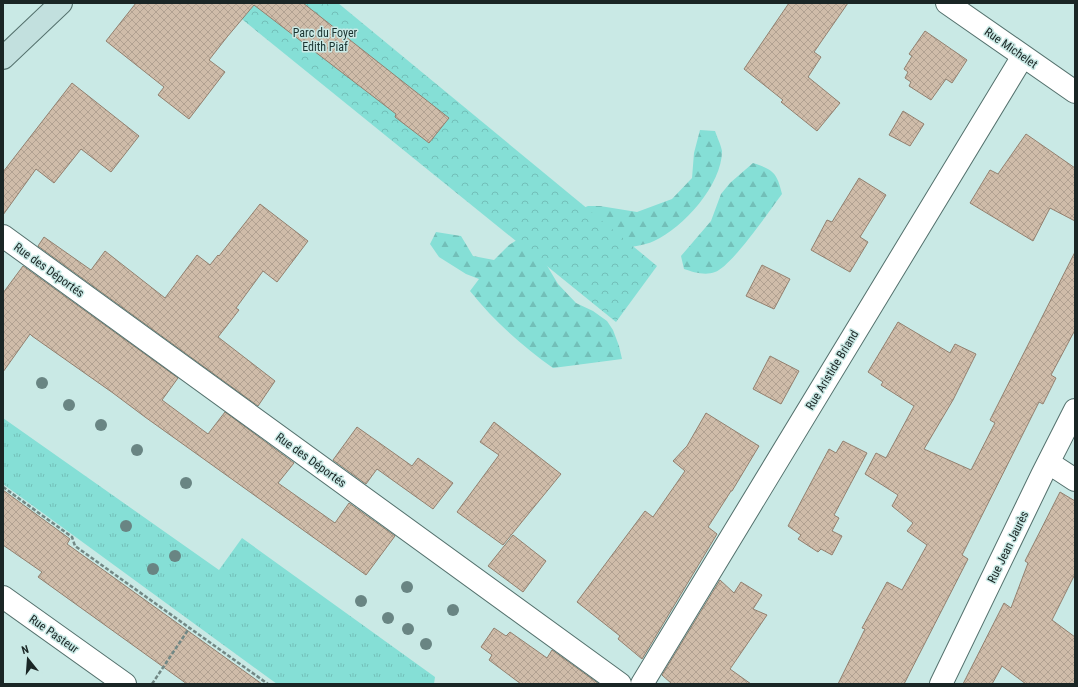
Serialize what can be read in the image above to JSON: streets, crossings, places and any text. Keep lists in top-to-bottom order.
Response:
{
  "streets": {
    "street": [
      "Rue Michelet",
      "Rue des Déportés",
      "Rue Aristide Briand",
      "Rue Jean Jaurès",
      "Rue Pasteur"
    ]
  },
  "crossings": [
    ["Rue Michelet", "Rue Aristide Briand"]
  ],
  "parks": ["Parc du Foyer Edith Piaf"],
  "north": "top"
}
